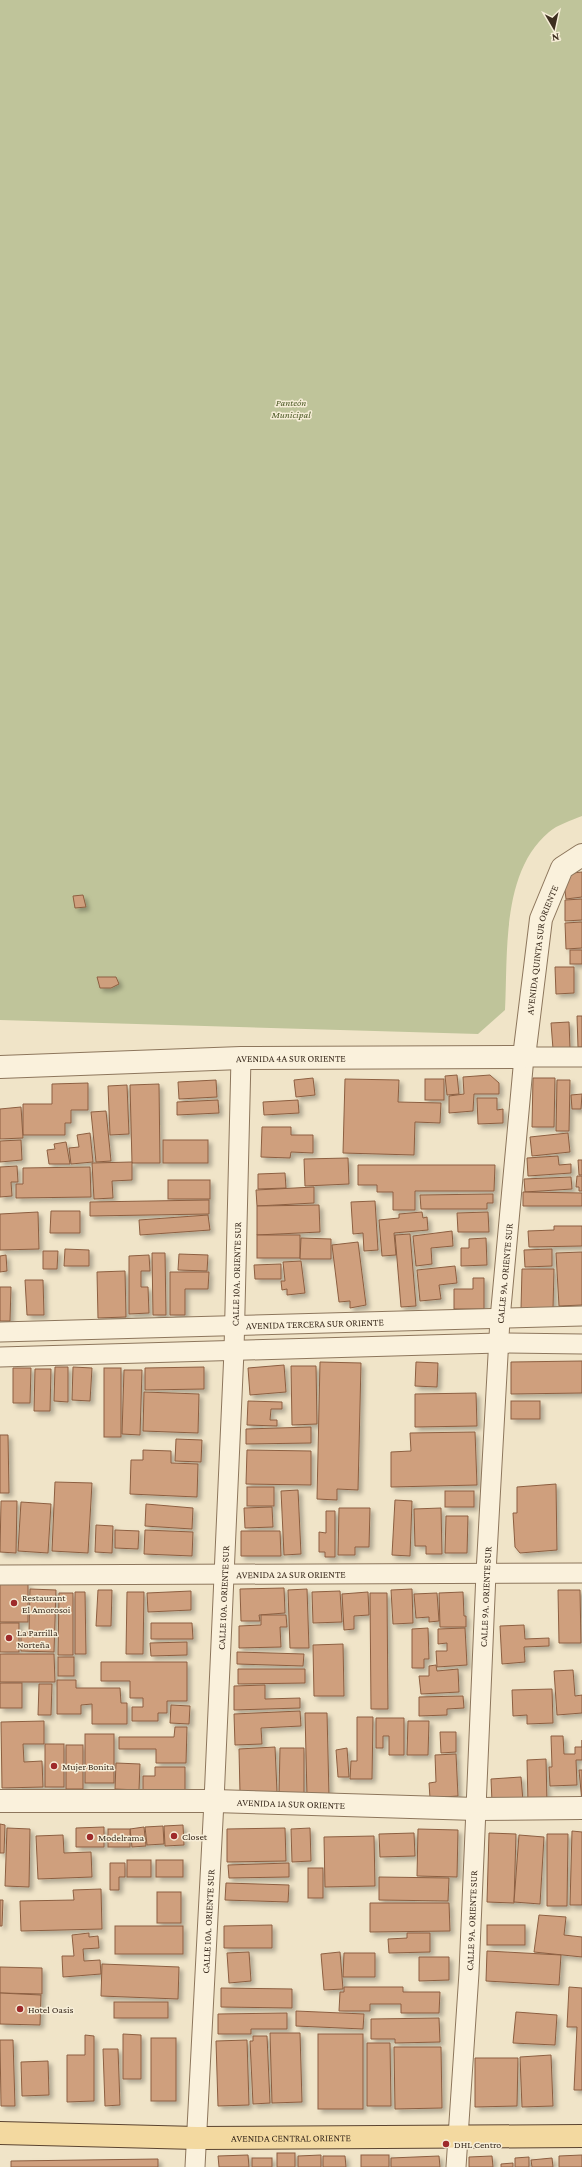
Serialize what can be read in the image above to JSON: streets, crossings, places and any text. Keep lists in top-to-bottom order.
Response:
{
  "streets": {
    "main road": ["AVENIDA CENTRAL ORIENTE"],
    "street": [
      "AVENIDA QUINTA SUR ORIENTE",
      "AVENIDA 4A SUR ORIENTE",
      "CALLE 9A. ORIENTE SUR",
      "CALLE 10A. ORIENTE SUR",
      "AVENIDA TERCERA SUR ORIENTE",
      "AVENIDA 2A SUR ORIENTE",
      "AVENIDA 1A SUR ORIENTE"
    ]
  },
  "crossings": [
    ["AVENIDA QUINTA SUR ORIENTE", "AVENIDA 4A SUR ORIENTE"],
    ["AVENIDA QUINTA SUR ORIENTE", "CALLE 9A. ORIENTE SUR"],
    ["AVENIDA 4A SUR ORIENTE", "CALLE 9A. ORIENTE SUR"],
    ["AVENIDA 4A SUR ORIENTE", "CALLE 10A. ORIENTE SUR"],
    ["CALLE 9A. ORIENTE SUR", "AVENIDA TERCERA SUR ORIENTE"],
    ["CALLE 9A. ORIENTE SUR", "AVENIDA 2A SUR ORIENTE"],
    ["CALLE 9A. ORIENTE SUR", "AVENIDA 1A SUR ORIENTE"],
    ["CALLE 9A. ORIENTE SUR", "AVENIDA CENTRAL ORIENTE"],
    ["CALLE 10A. ORIENTE SUR", "AVENIDA TERCERA SUR ORIENTE"],
    ["CALLE 10A. ORIENTE SUR", "AVENIDA 2A SUR ORIENTE"],
    ["CALLE 10A. ORIENTE SUR", "AVENIDA 1A SUR ORIENTE"],
    ["CALLE 10A. ORIENTE SUR", "AVENIDA CENTRAL ORIENTE"]
  ],
  "parks": ["Panteón Municipal"],
  "places": [
    "Restaurant El Amorosoi",
    "La Parrilla Norteña",
    "Mujer Bonita",
    "Closet",
    "Modelrama",
    "Hotel Oasis",
    "DHL Centro"
  ],
  "north": "bottom"
}
